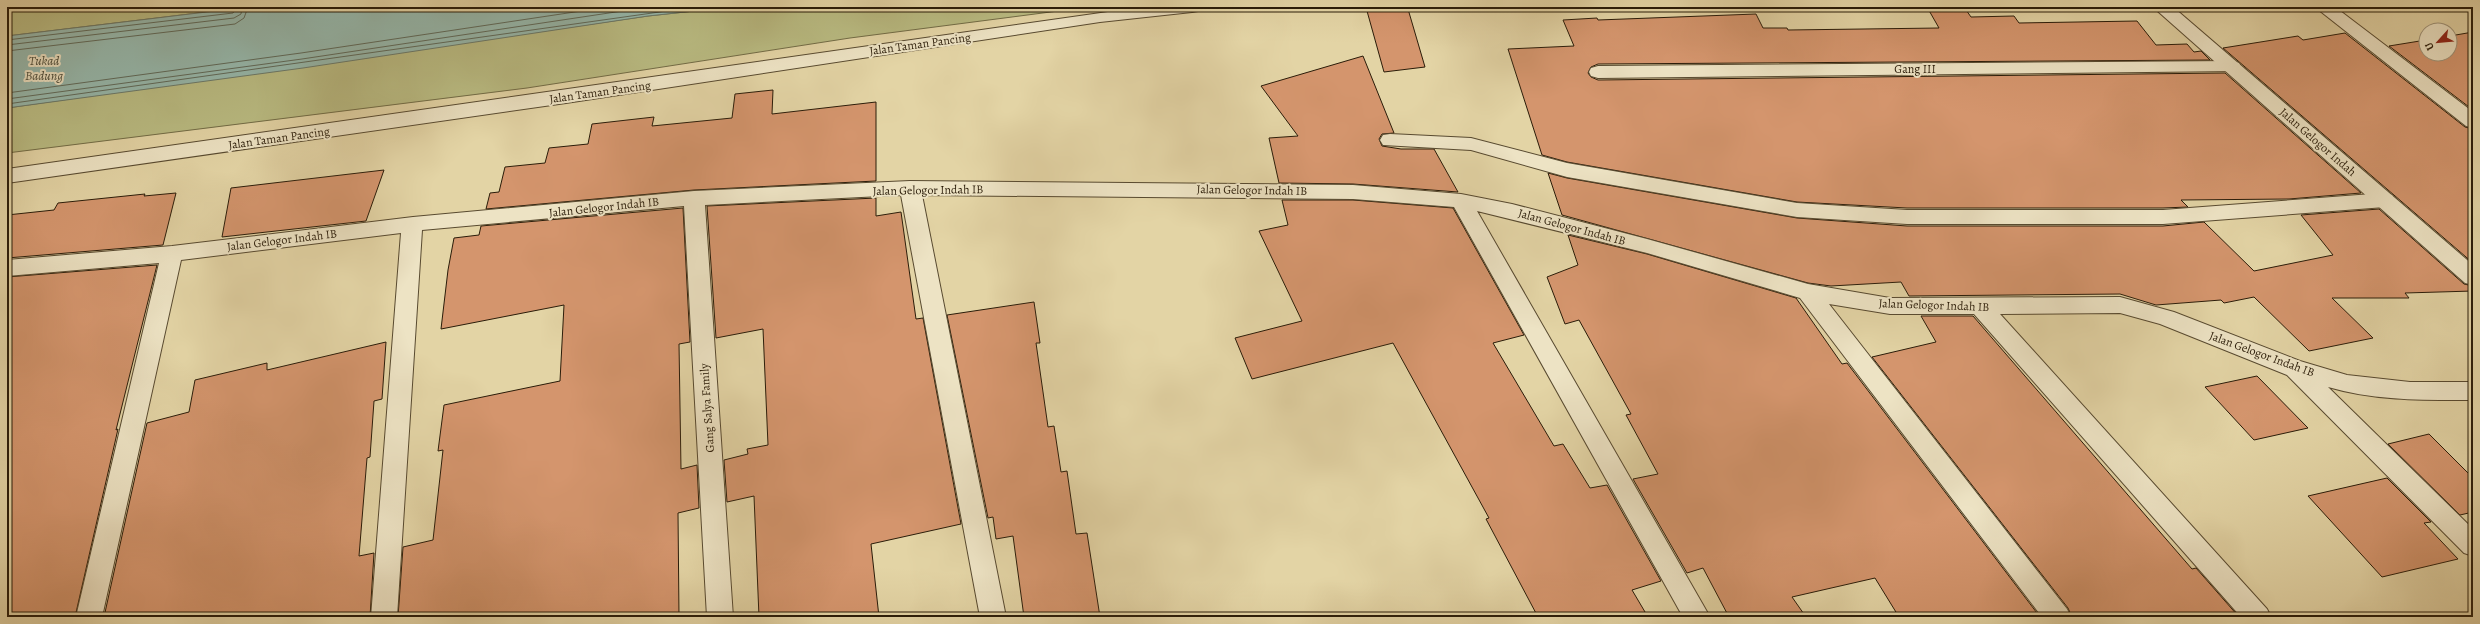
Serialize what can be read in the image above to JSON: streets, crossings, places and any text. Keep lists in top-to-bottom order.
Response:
{
  "streets": {
    "street": [
      "Jalan Taman Pancing",
      "Gang III",
      "Jalan Gelogor Indah",
      "Jalan Gelogor Indah IB",
      "Gang Salya Family"
    ]
  },
  "crossings": [
    ["Gang III", "Jalan Gelogor Indah"],
    ["Jalan Gelogor Indah IB", "Gang Salya Family"]
  ],
  "water": ["Tukad Badung"],
  "north": "bottom left"
}
